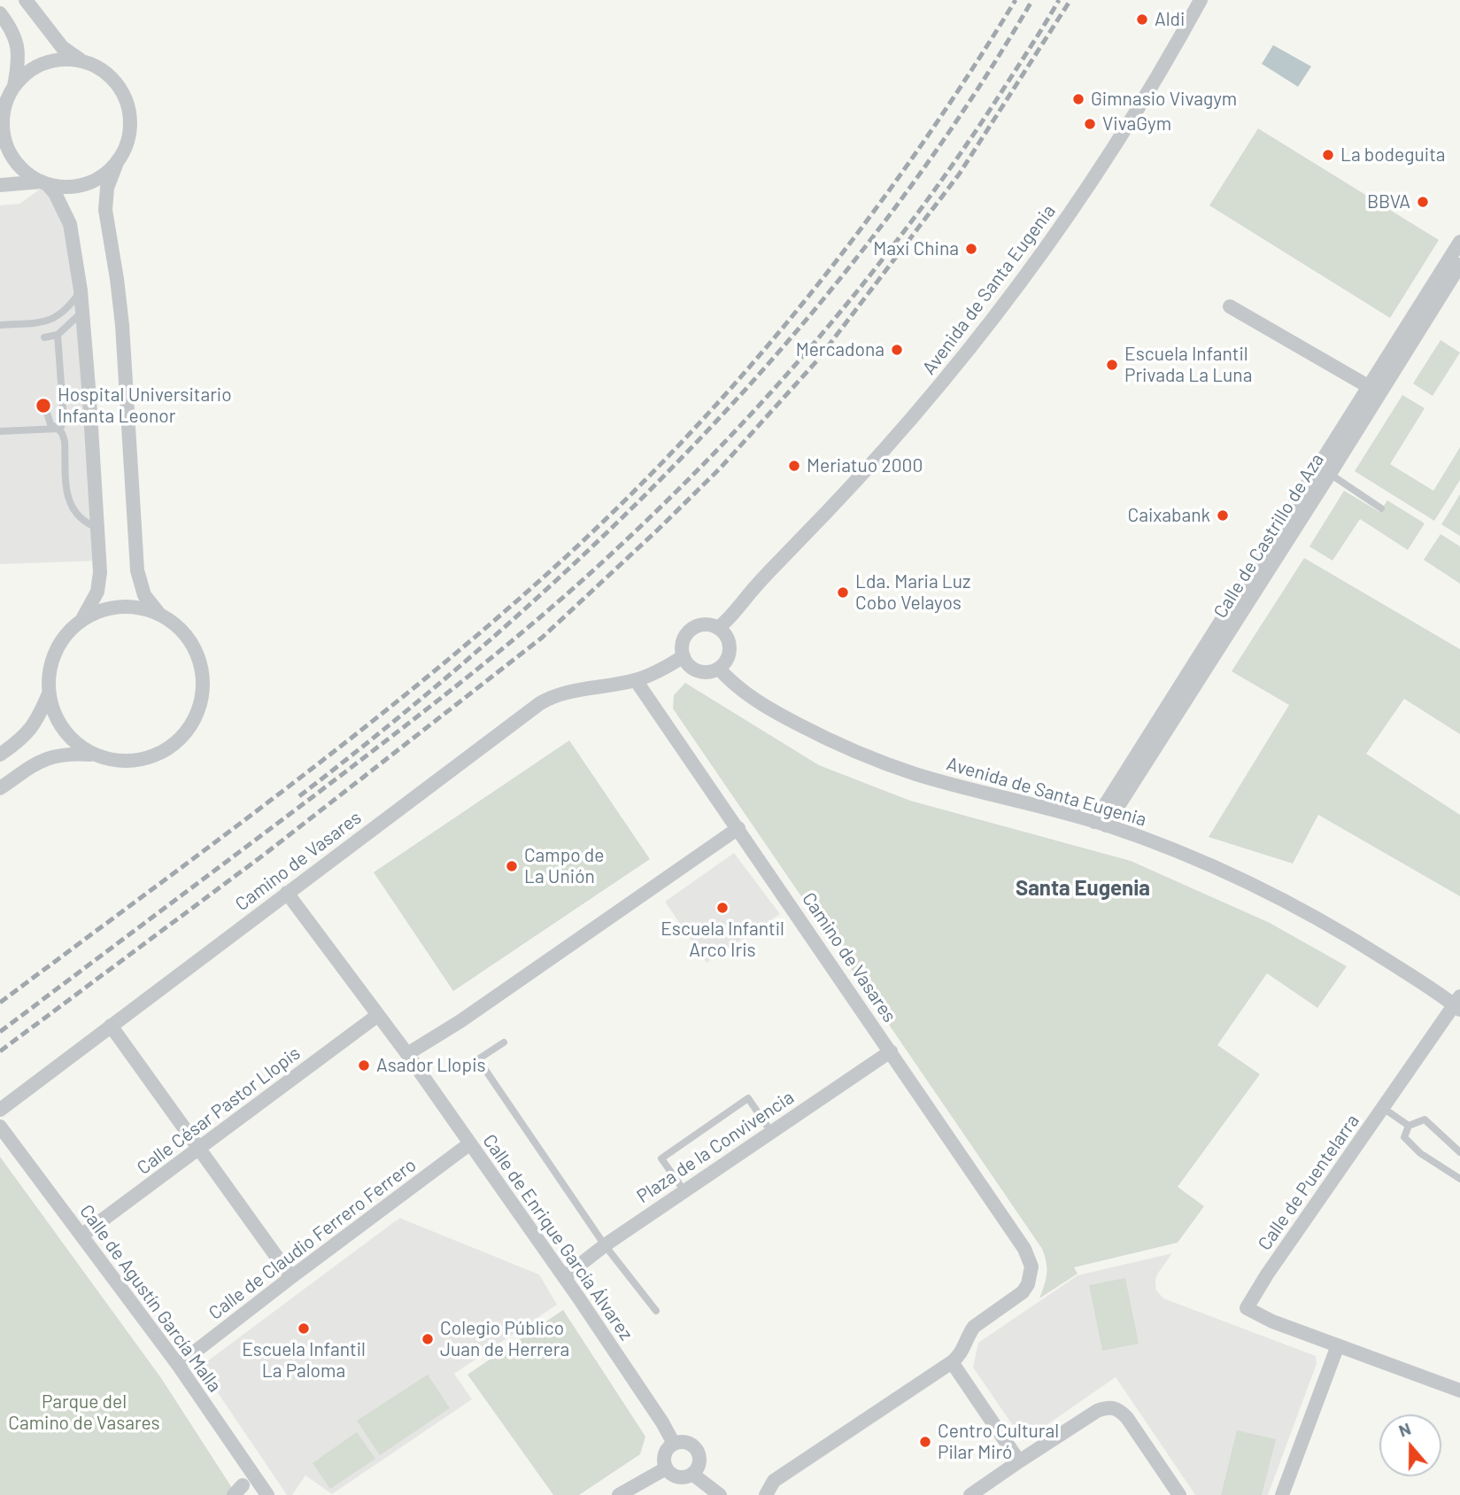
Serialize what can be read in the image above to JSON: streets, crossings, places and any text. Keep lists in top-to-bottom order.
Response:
{
  "streets": {
    "street": [
      "Avenida de Santa Eugenia",
      "Calle de Castrillo de Aza",
      "Camino de Vasares",
      "Calle César Pastor Llopis",
      "Plaza de la Convivencia",
      "Calle de Puentelarra",
      "Calle de Enrique García Álvarez",
      "Calle de Claudio Ferrero Ferrero",
      "Calle de Agustín García Malla"
    ]
  },
  "crossings": [
    ["Avenida de Santa Eugenia", "Calle de Castrillo de Aza"],
    ["Avenida de Santa Eugenia", "Camino de Vasares"],
    ["Avenida de Santa Eugenia", "Calle de Puentelarra"],
    ["Camino de Vasares", "Plaza de la Convivencia"],
    ["Camino de Vasares", "Calle de Enrique García Álvarez"],
    ["Calle César Pastor Llopis", "Calle de Enrique García Álvarez"],
    ["Calle César Pastor Llopis", "Calle de Agustín García Malla"],
    ["Plaza de la Convivencia", "Calle de Enrique García Álvarez"],
    ["Calle de Enrique García Álvarez", "Calle de Claudio Ferrero Ferrero"],
    ["Calle de Claudio Ferrero Ferrero", "Calle de Agustín García Malla"]
  ],
  "districts": ["Santa Eugenia"],
  "parks": ["Parque del Camino de Vasares"],
  "places": [
    "Aldi",
    "Gimnasio Vivagym",
    "VivaGym",
    "La bodeguita",
    "BBVA",
    "Maxi China",
    "Mercadona",
    "Escuela Infantil Privada La Luna",
    "Hospital Universitario Infanta Leonor",
    "Meriatuo 2000",
    "Caixabank",
    "Lda. Maria Luz Cobo Velayos",
    "Campo de La Unión",
    "Escuela Infantil Arco Iris",
    "Asador Llopis",
    "Escuela Infantil La Paloma",
    "Colegio Público Juan de Herrera",
    "Centro Cultural Pilar Miró"
  ],
  "north": "top"
}
